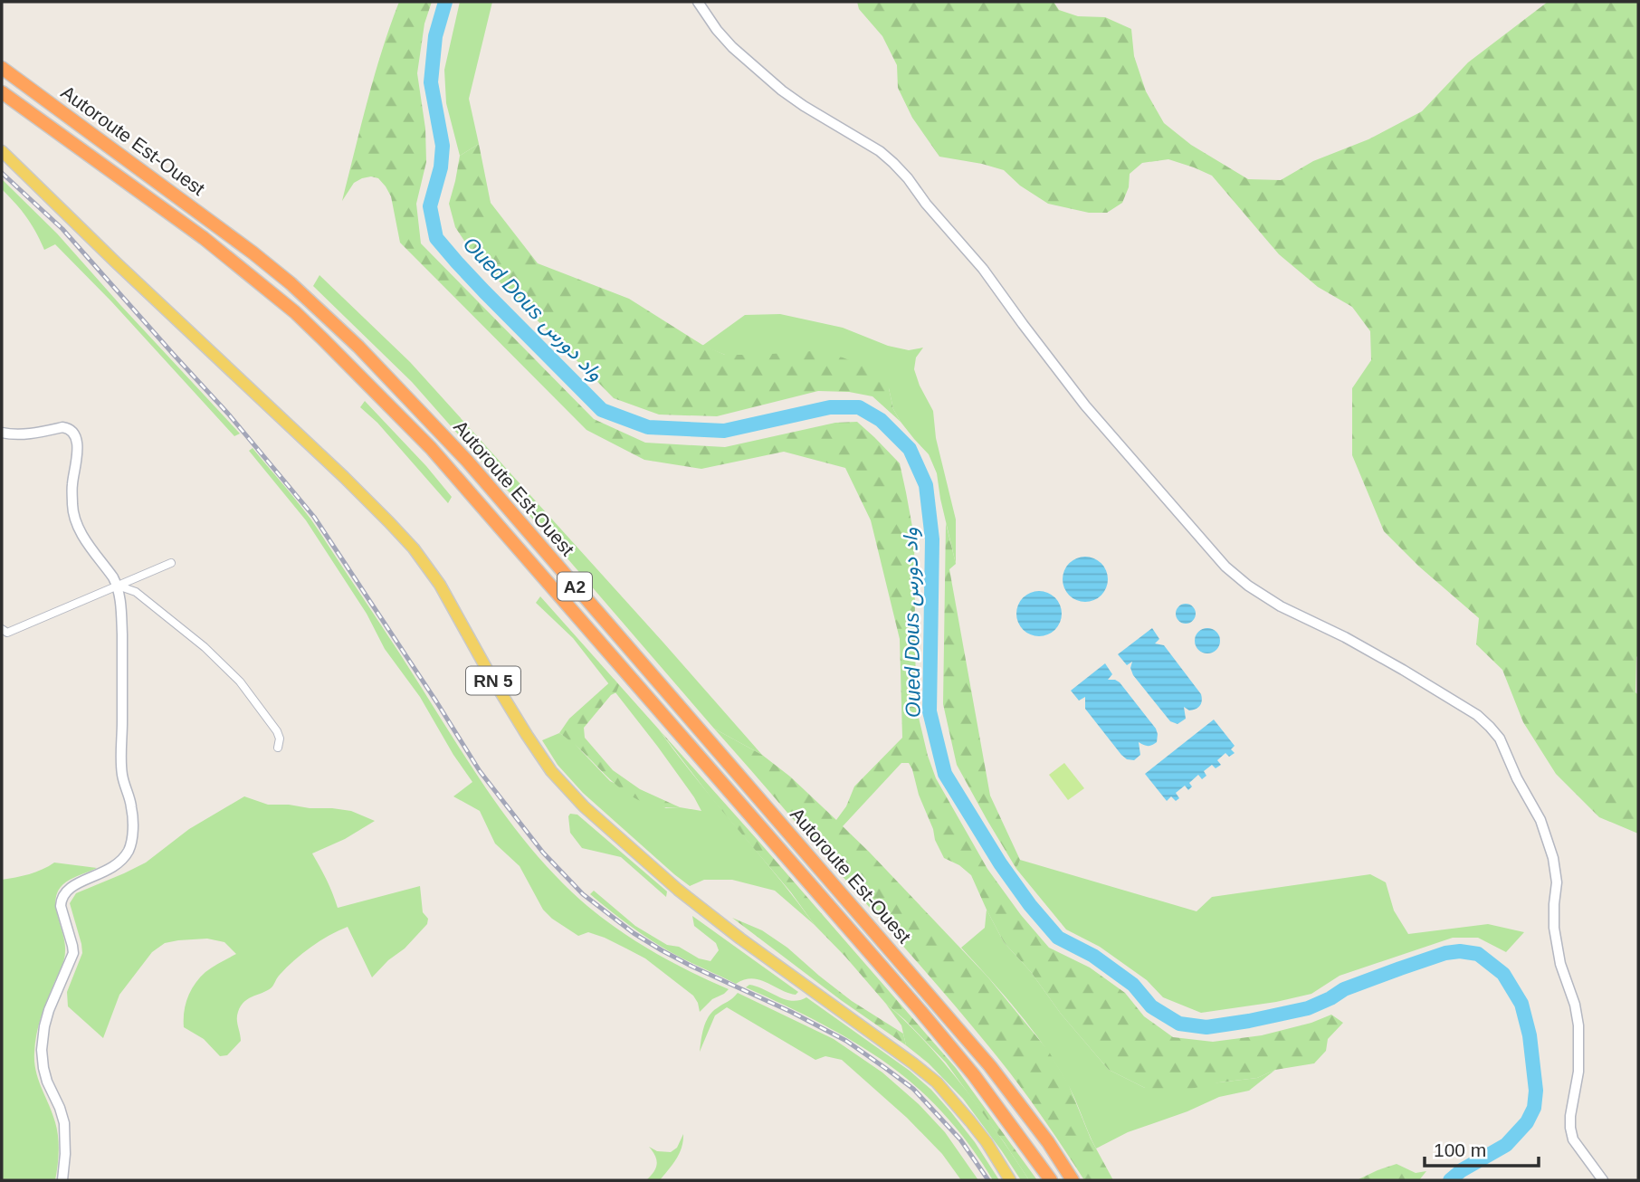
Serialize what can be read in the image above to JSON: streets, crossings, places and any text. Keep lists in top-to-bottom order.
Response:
{
  "streets": {
    "highway": ["Autoroute Est-Ouest", "A2"],
    "main road": ["RN 5"]
  },
  "water": ["Oued Dous واد دورس"],
  "scale_bar": "100 m"
}
